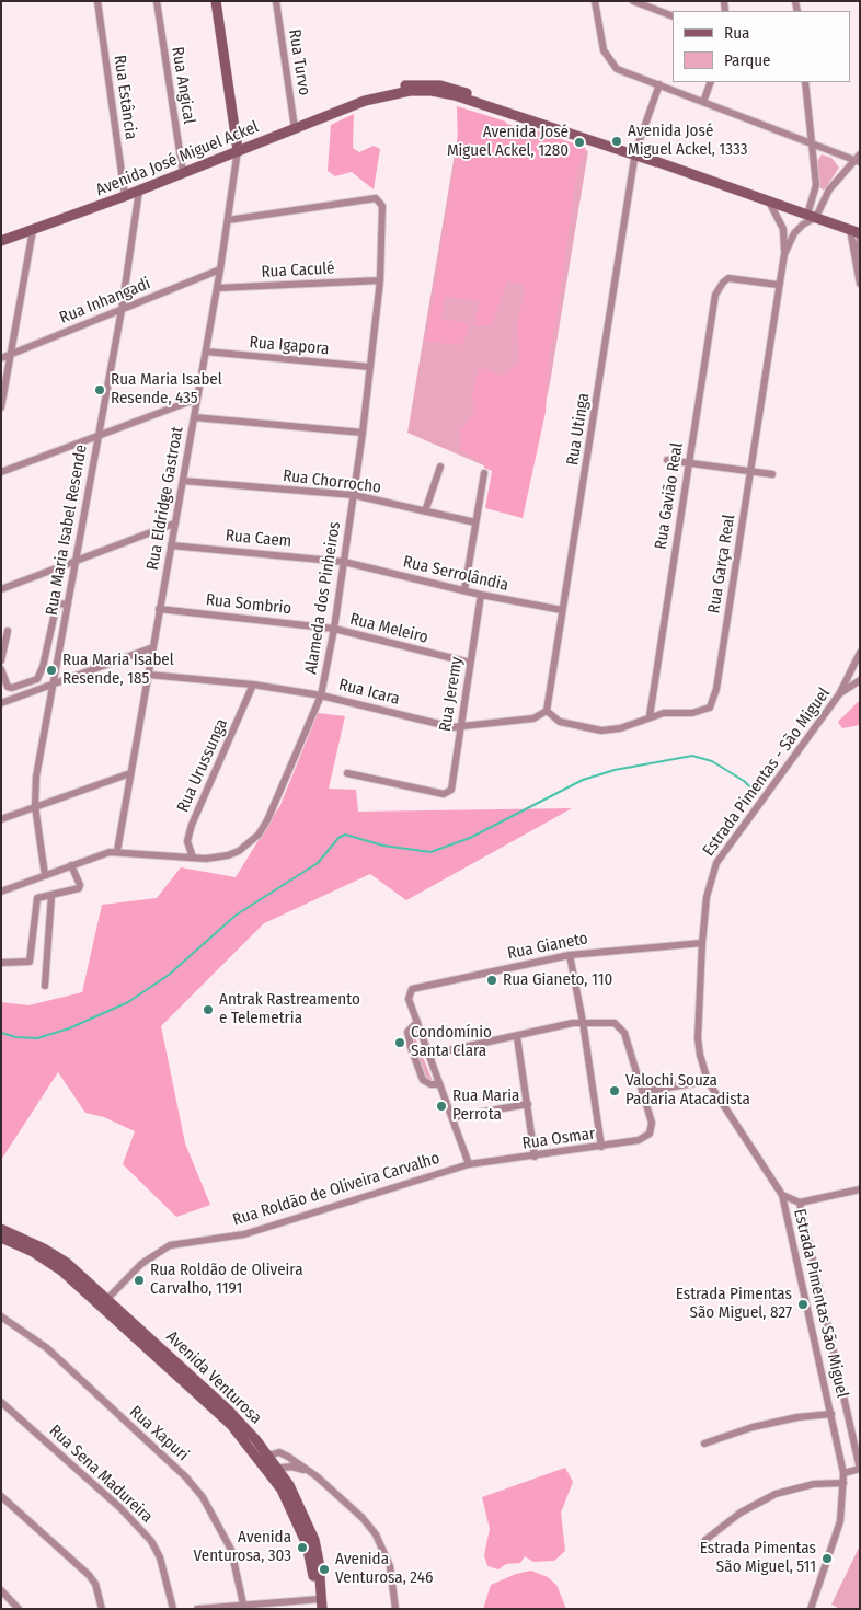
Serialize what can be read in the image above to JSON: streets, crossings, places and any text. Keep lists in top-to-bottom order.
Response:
{
  "streets": {
    "street": [
      "Rua Turvo",
      "Rua Angical",
      "Rua Estância",
      "Avenida José Miguel Ackel",
      "Rua Caculé",
      "Rua Inhangadi",
      "Rua Igapora",
      "Rua Utinga",
      "Rua Chorrocho",
      "Rua Gavião Real",
      "Rua Eldridge Gastroat",
      "Rua Maria Isabel Resende",
      "Rua Caem",
      "Rua Garça Real",
      "Rua Serrolândia",
      "Alameda dos Pinheiros",
      "Rua Sombrio",
      "Rua Meleiro",
      "Rua Icara",
      "Rua Jeremy",
      "Rua Urussunga",
      "Estrada Pimentas - São Miguel",
      "Rua Gianeto",
      "Rua Osmar",
      "Rua Roldão de Oliveira Carvalho",
      "Estrada Pimentas São Miguel",
      "Avenida Venturosa",
      "Rua Xapuri",
      "Rua Sena Madureira"
    ]
  },
  "crossings": [
    ["Rua Turvo", "Avenida José Miguel Ackel"],
    ["Rua Angical", "Avenida José Miguel Ackel"],
    ["Rua Estância", "Avenida José Miguel Ackel"],
    ["Avenida José Miguel Ackel", "Rua Utinga"],
    ["Avenida José Miguel Ackel", "Rua Eldridge Gastroat"],
    ["Avenida José Miguel Ackel", "Rua Maria Isabel Resende"],
    ["Rua Caculé", "Rua Eldridge Gastroat"],
    ["Rua Caculé", "Alameda dos Pinheiros"],
    ["Rua Inhangadi", "Rua Eldridge Gastroat"],
    ["Rua Inhangadi", "Rua Maria Isabel Resende"],
    ["Rua Igapora", "Rua Eldridge Gastroat"],
    ["Rua Igapora", "Alameda dos Pinheiros"],
    ["Rua Utinga", "Rua Garça Real"],
    ["Rua Utinga", "Rua Serrolândia"],
    ["Rua Utinga", "Rua Icara"],
    ["Rua Chorrocho", "Rua Eldridge Gastroat"],
    ["Rua Chorrocho", "Alameda dos Pinheiros"],
    ["Rua Gavião Real", "Rua Garça Real"],
    ["Rua Eldridge Gastroat", "Rua Caem"],
    ["Rua Eldridge Gastroat", "Alameda dos Pinheiros"],
    ["Rua Eldridge Gastroat", "Rua Sombrio"],
    ["Rua Eldridge Gastroat", "Rua Icara"],
    ["Rua Maria Isabel Resende", "Alameda dos Pinheiros"],
    ["Rua Caem", "Rua Serrolândia"],
    ["Rua Caem", "Alameda dos Pinheiros"],
    ["Rua Garça Real", "Rua Icara"],
    ["Rua Serrolândia", "Alameda dos Pinheiros"],
    ["Rua Serrolândia", "Rua Jeremy"],
    ["Alameda dos Pinheiros", "Rua Sombrio"],
    ["Alameda dos Pinheiros", "Rua Meleiro"],
    ["Alameda dos Pinheiros", "Rua Icara"],
    ["Alameda dos Pinheiros", "Rua Urussunga"],
    ["Rua Sombrio", "Rua Meleiro"],
    ["Rua Meleiro", "Rua Jeremy"],
    ["Rua Icara", "Rua Jeremy"],
    ["Rua Icara", "Rua Urussunga"],
    ["Estrada Pimentas - São Miguel", "Rua Gianeto"],
    ["Estrada Pimentas - São Miguel", "Estrada Pimentas São Miguel"],
    ["Rua Gianeto", "Estrada Pimentas São Miguel"],
    ["Rua Osmar", "Rua Roldão de Oliveira Carvalho"],
    ["Rua Roldão de Oliveira Carvalho", "Avenida Venturosa"]
  ],
  "places": [
    "Avenida José Miguel Ackel, 1333",
    "Avenida José Miguel Ackel, 1280",
    "Rua Maria Isabel Resende, 435",
    "Rua Maria Isabel Resende, 185",
    "Rua Gianeto, 110",
    "Antrak Rastreamento e Telemetria",
    "Condomínio Santa Clara",
    "Valochi Souza Padaria Atacadista",
    "Rua Maria Perrota",
    "Rua Roldão de Oliveira Carvalho, 1191",
    "Estrada Pimentas São Miguel, 827",
    "Avenida Venturosa, 303",
    "Estrada Pimentas São Miguel, 511",
    "Avenida Venturosa, 246"
  ],
  "legend": ["Rua", "Parque"]
}
